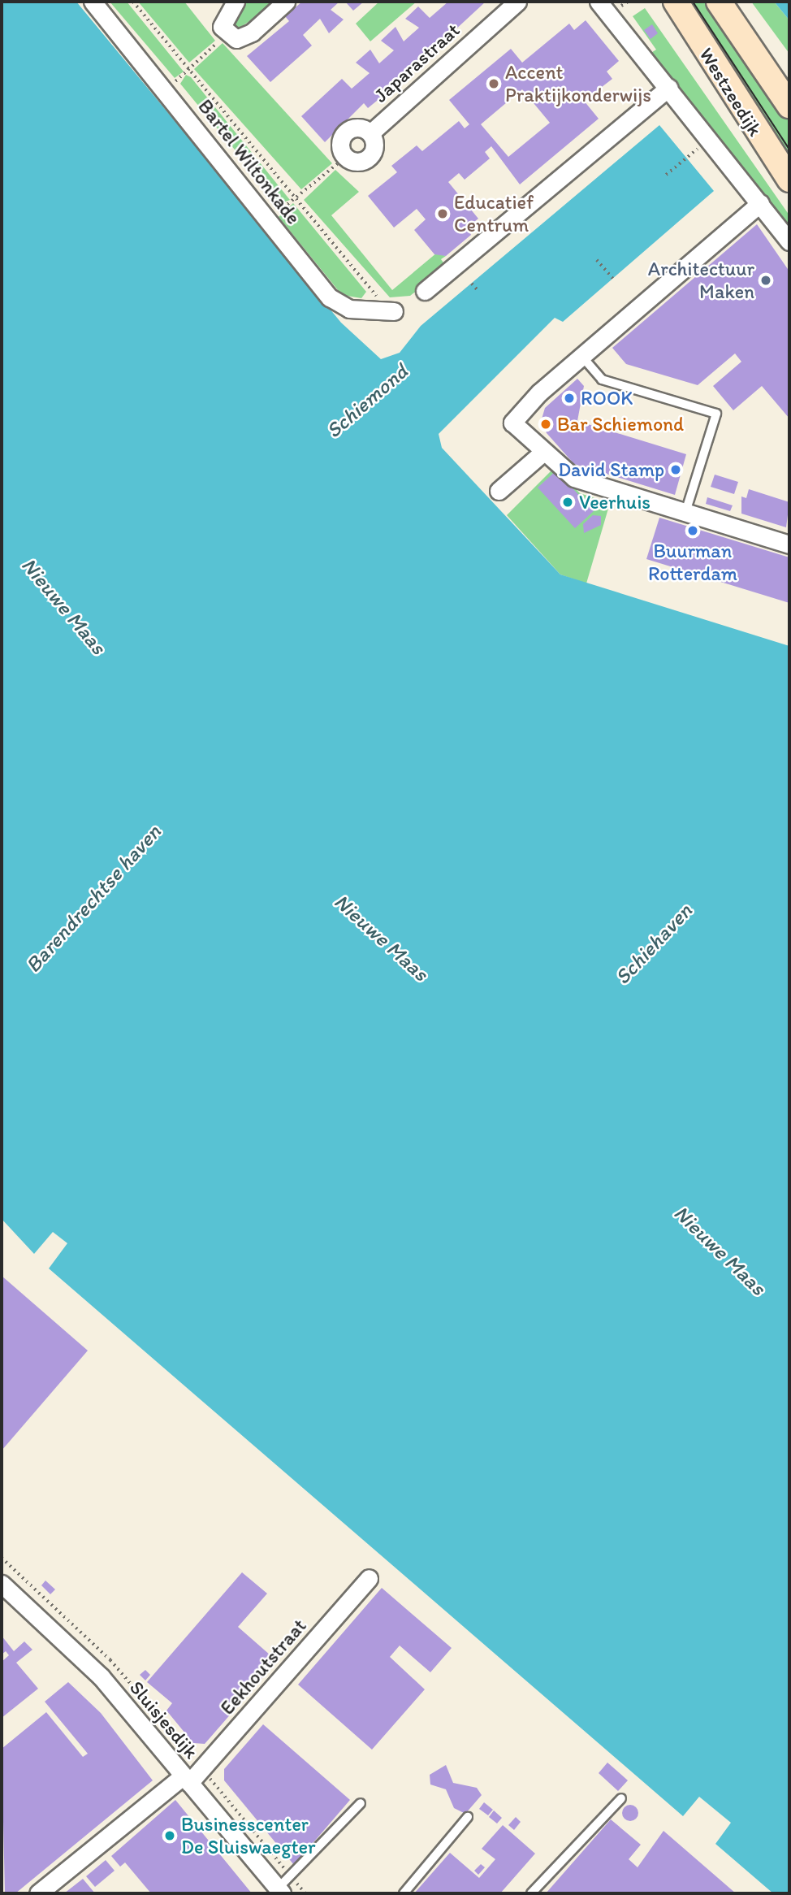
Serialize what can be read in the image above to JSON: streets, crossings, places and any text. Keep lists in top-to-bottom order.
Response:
{
  "streets": {
    "main road": ["Westzeedijk"],
    "street": [
      "Japarastraat",
      "Bartel Wiltonkade",
      "Eekhoutstraat",
      "Sluisjesdijk"
    ]
  },
  "crossings": [
    ["Eekhoutstraat", "Sluisjesdijk"]
  ],
  "water": [
    "Schiemond",
    "Nieuwe Maas",
    "Barendrechtse haven",
    "Schiehaven"
  ],
  "places": [
    "Accent Praktijkonderwijs",
    "Educatief Centrum",
    "Architectuur Maken",
    "ROOK",
    "Bar Schiemond",
    "David Stamp",
    "Veerhuis",
    "Buurman Rotterdam",
    "Businesscenter De Sluiswaegter"
  ]
}
